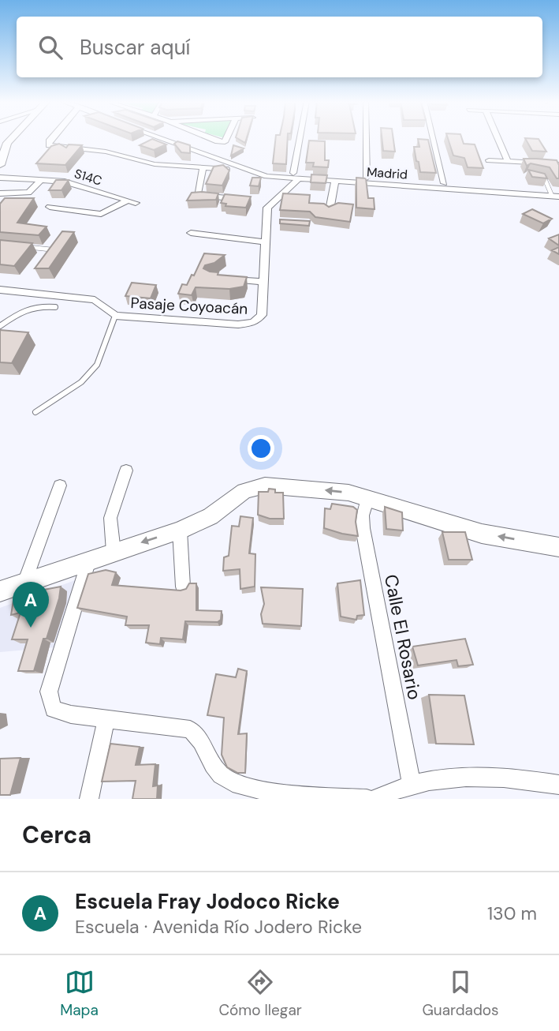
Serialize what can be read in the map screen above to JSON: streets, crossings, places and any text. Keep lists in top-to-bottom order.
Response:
{
  "streets": {
    "street": [
      "Madrid",
      "S14C",
      "Pasaje Coyoacán",
      "Calle El Rosario"
    ]
  },
  "crossings": [
    ["Madrid", "Pasaje Coyoacán"]
  ],
  "page": {
    "search": "Buscar aquí",
    "pins": "A",
    "heading": "Cerca",
    "list": [
      {
        "mark": "A",
        "name": "Escuela Fray Jodoco Ricke",
        "note": "Escuela · Avenida Río Jodero Ricke",
        "value": "130 m"
      }
    ],
    "nav": ["Mapa", "Cómo llegar", "Guardados"]
  }
}
